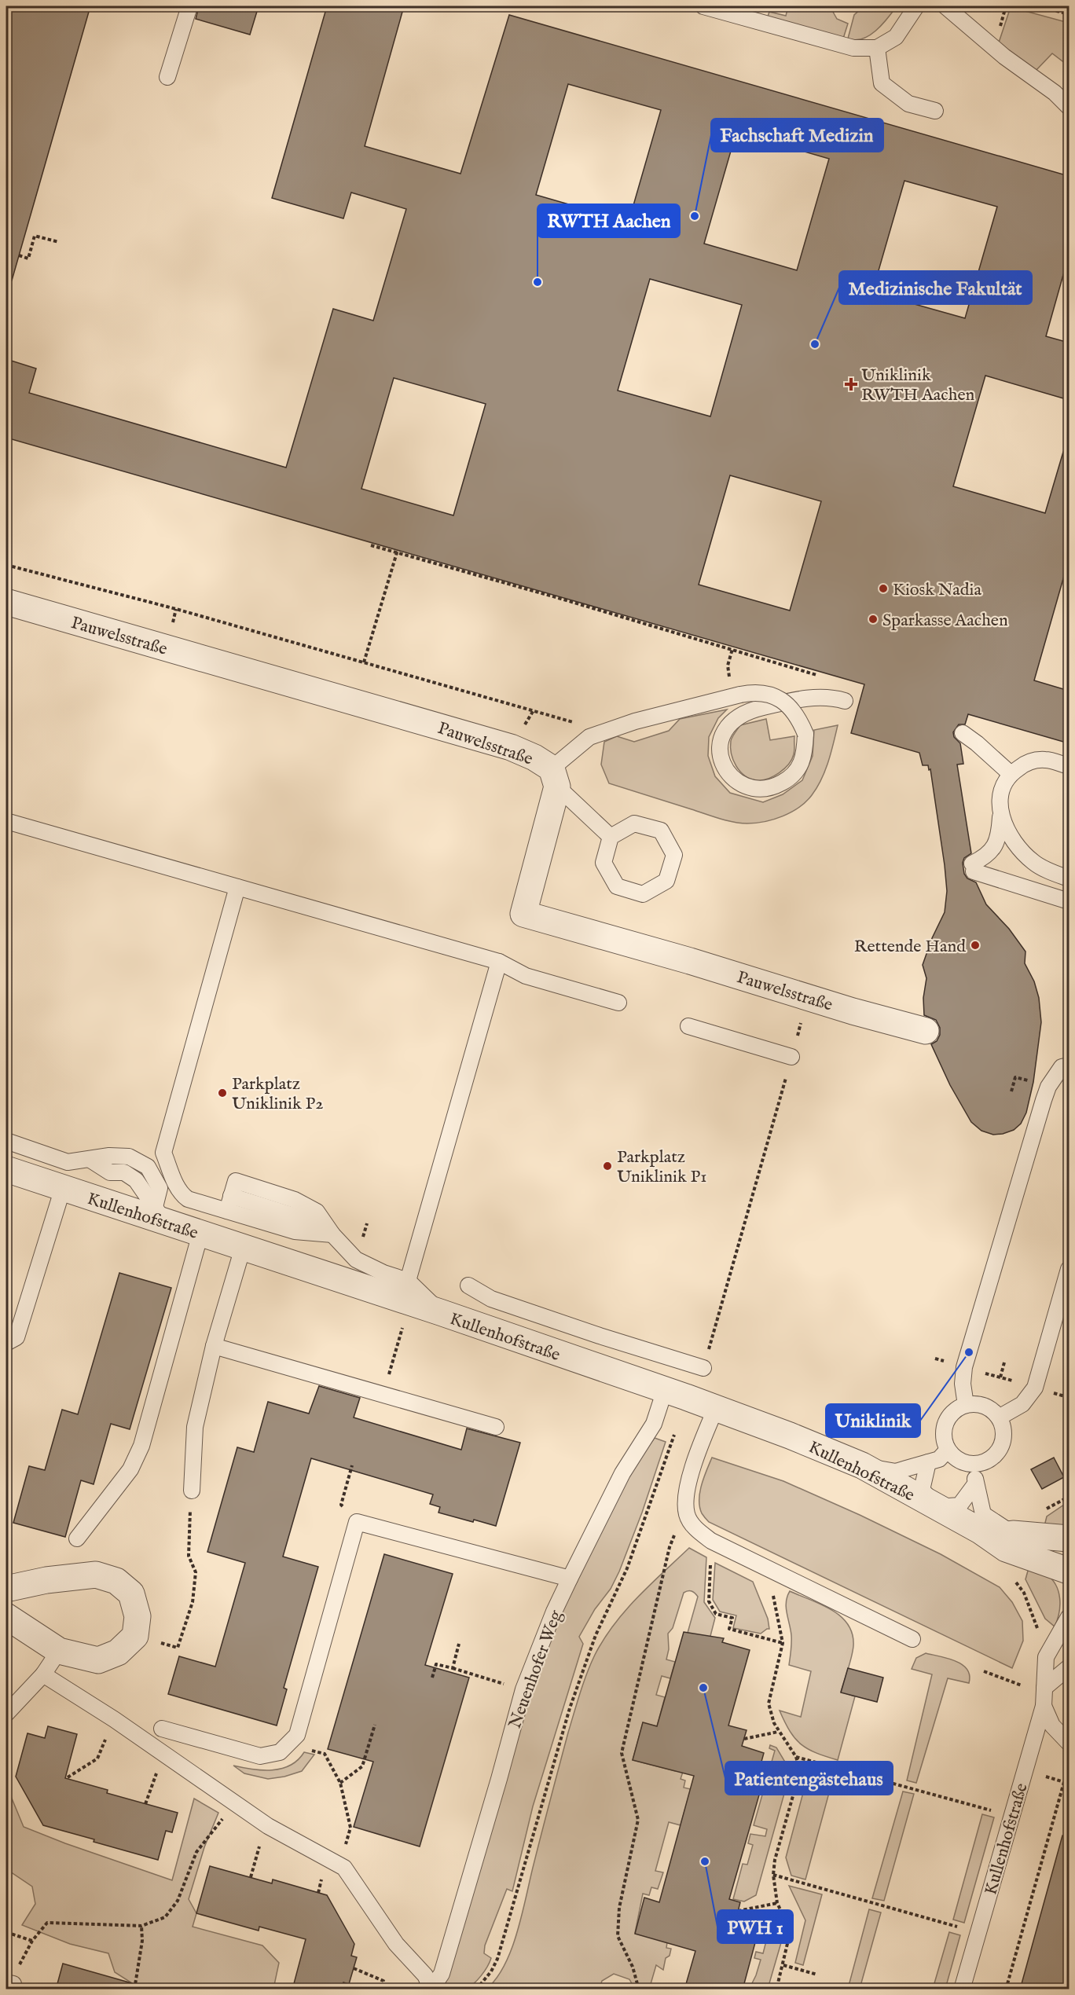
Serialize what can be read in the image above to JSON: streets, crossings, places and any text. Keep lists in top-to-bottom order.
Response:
{
  "streets": {
    "street": ["Pauwelsstraße", "Kullenhofstraße"],
    "lane": ["Neuenhofer Weg"]
  },
  "crossings": [
    ["Kullenhofstraße", "Neuenhofer Weg"]
  ],
  "places": {
    "other": [
      "Fachschaft Medizin",
      "RWTH Aachen",
      "Medizinische Fakultät",
      "Kiosk Nadia",
      "Sparkasse Aachen",
      "Rettende Hand",
      "Parkplatz Uniklinik P2",
      "Parkplatz Uniklinik P1",
      "Uniklinik",
      "Patientengästehaus",
      "PWH 1"
    ],
    "health": ["Uniklinik RWTH Aachen"]
  }
}
